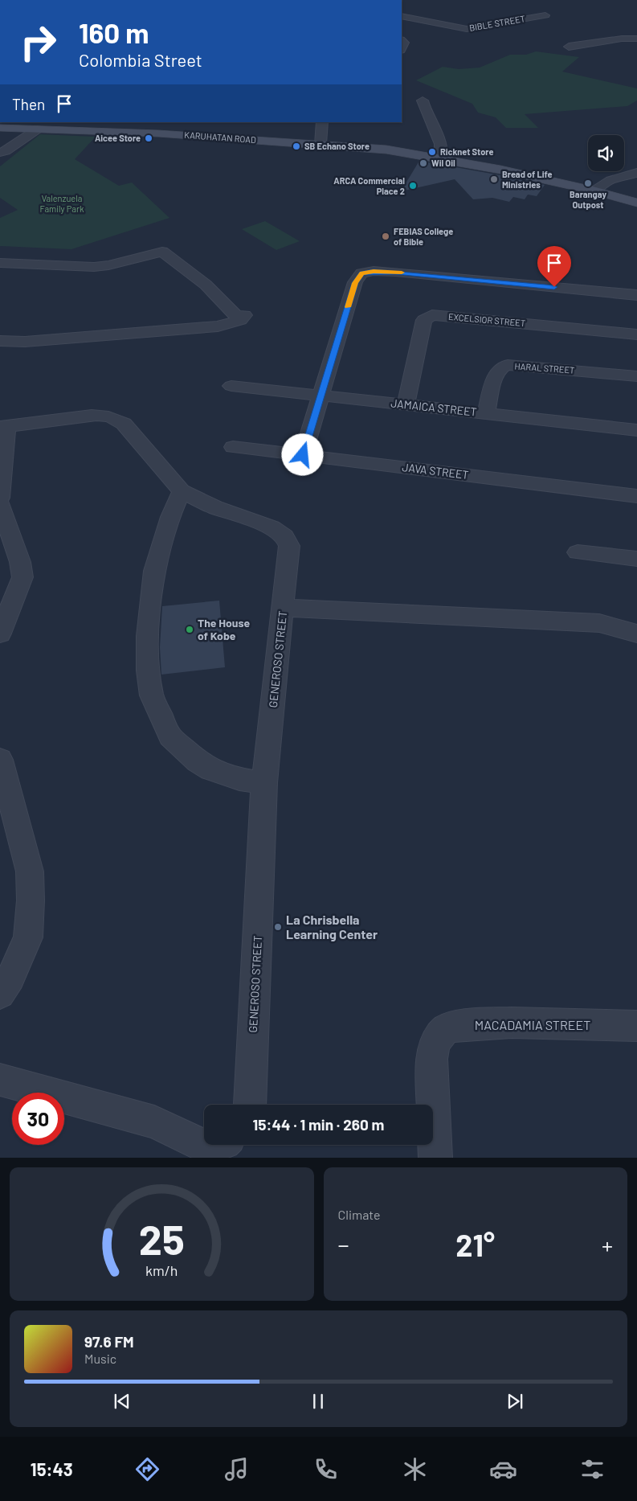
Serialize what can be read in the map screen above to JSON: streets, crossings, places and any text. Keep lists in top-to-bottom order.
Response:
{
  "streets": {
    "main road": ["KARUHATAN ROAD"],
    "street": [
      "BIBLE STREET",
      "EXCELSIOR STREET",
      "HARAL STREET",
      "JAMAICA STREET",
      "JAVA STREET",
      "GENEROSO STREET",
      "MACADAMIA STREET"
    ]
  },
  "crossings": [
    ["EXCELSIOR STREET", "JAMAICA STREET"],
    ["HARAL STREET", "JAMAICA STREET"]
  ],
  "parks": ["Valenzuela Family Park"],
  "places": [
    "Aicee Store",
    "SB Echano Store",
    "Ricknet Store",
    "Wil Oil",
    "Bread of Life Ministries",
    "Barangay Outpost",
    "ARCA Commercial Place 2",
    "FEBIAS College of Bible",
    "The House of Kobe",
    "La Chrisbella Learning Center"
  ],
  "page": {
    "turn": ["160 m", "Colombia Street"],
    "then": "Then",
    "limit": "30",
    "trip": "15:44 · 1 min · 260 m",
    "tile": "Climate",
    "heat": ["−", "21°", "+"],
    "song": ["97.6 FM", "Music"],
    "tabs": "15:43",
    "gauge": ["25", "km/h"]
  }
}
